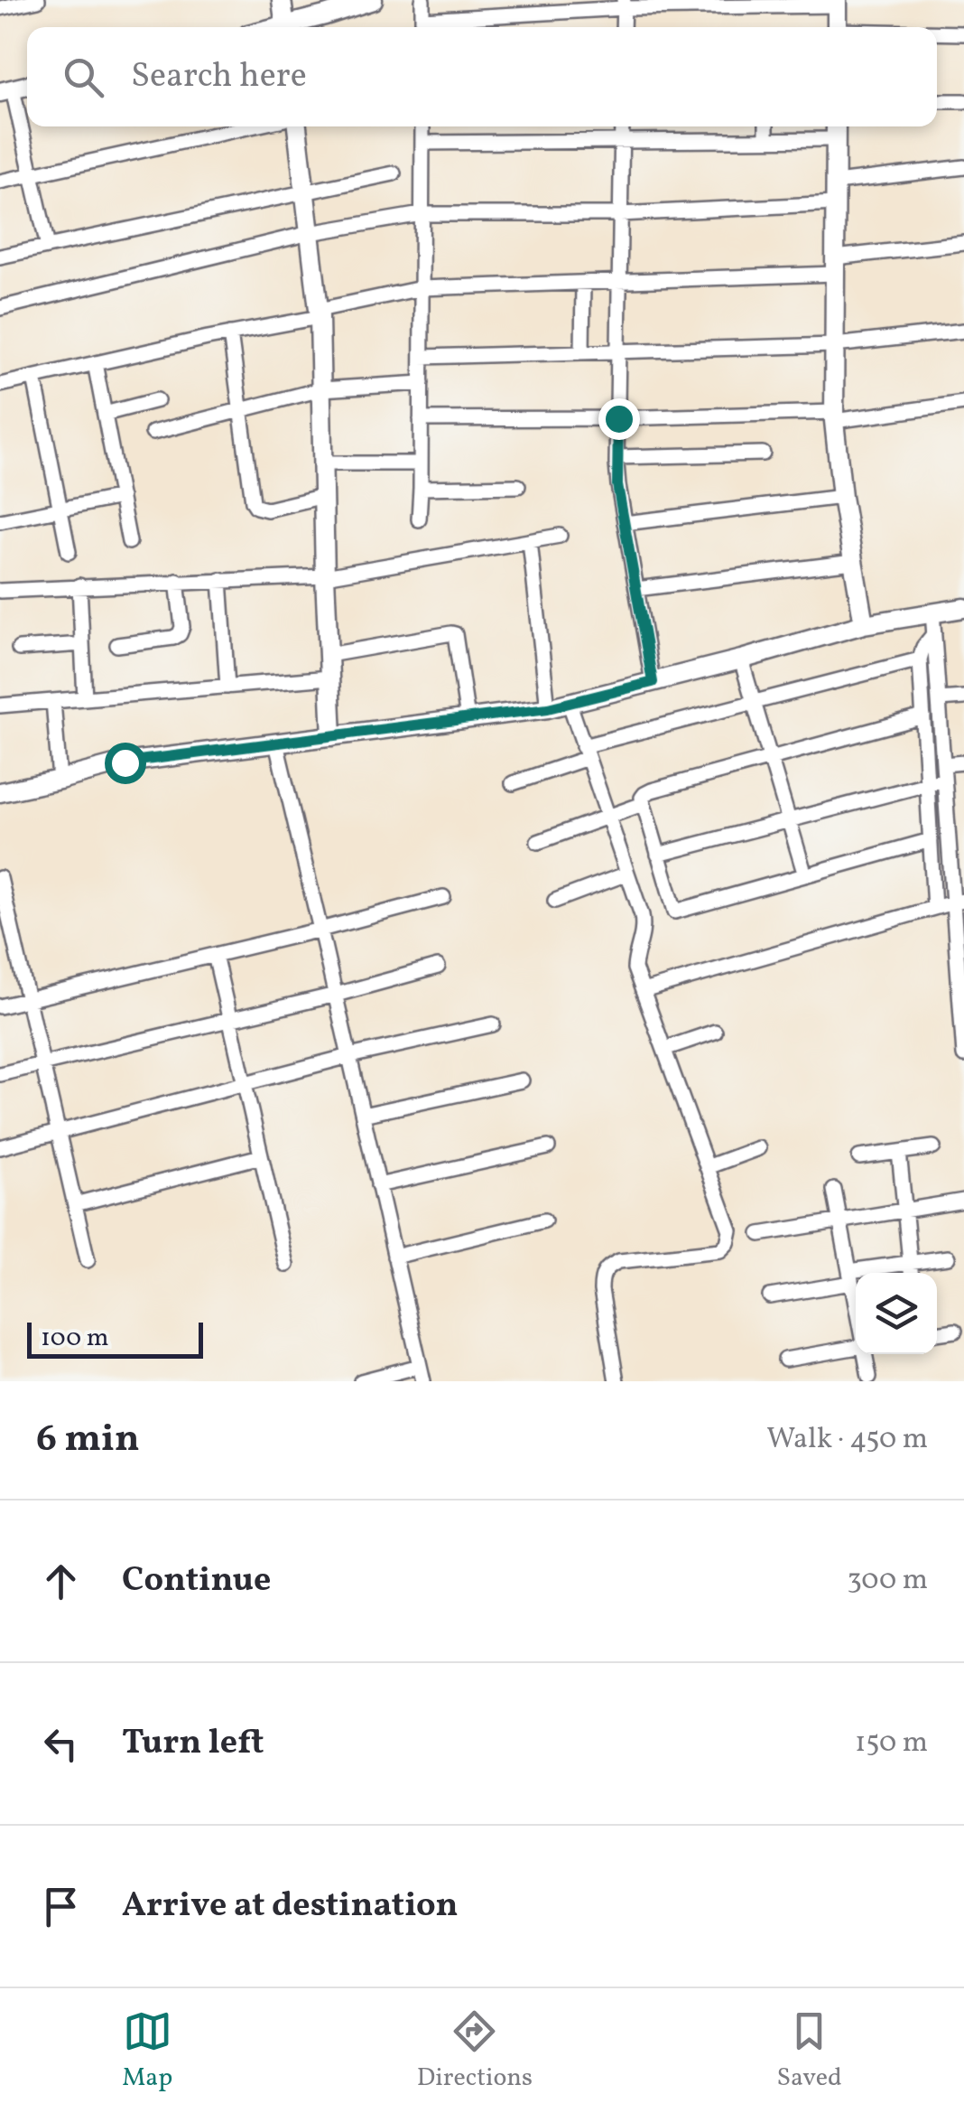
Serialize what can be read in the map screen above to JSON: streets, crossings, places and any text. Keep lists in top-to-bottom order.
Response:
{
  "scale_bar": "100 m",
  "page": {
    "search": "Search here",
    "scale": "100 m",
    "heading": ["6 min", "Walk · 450 m"],
    "list": [
      ["Continue", "300 m"],
      ["Turn left", "150 m"],
      "Arrive at destination"
    ],
    "nav": ["Map", "Directions", "Saved"]
  }
}
